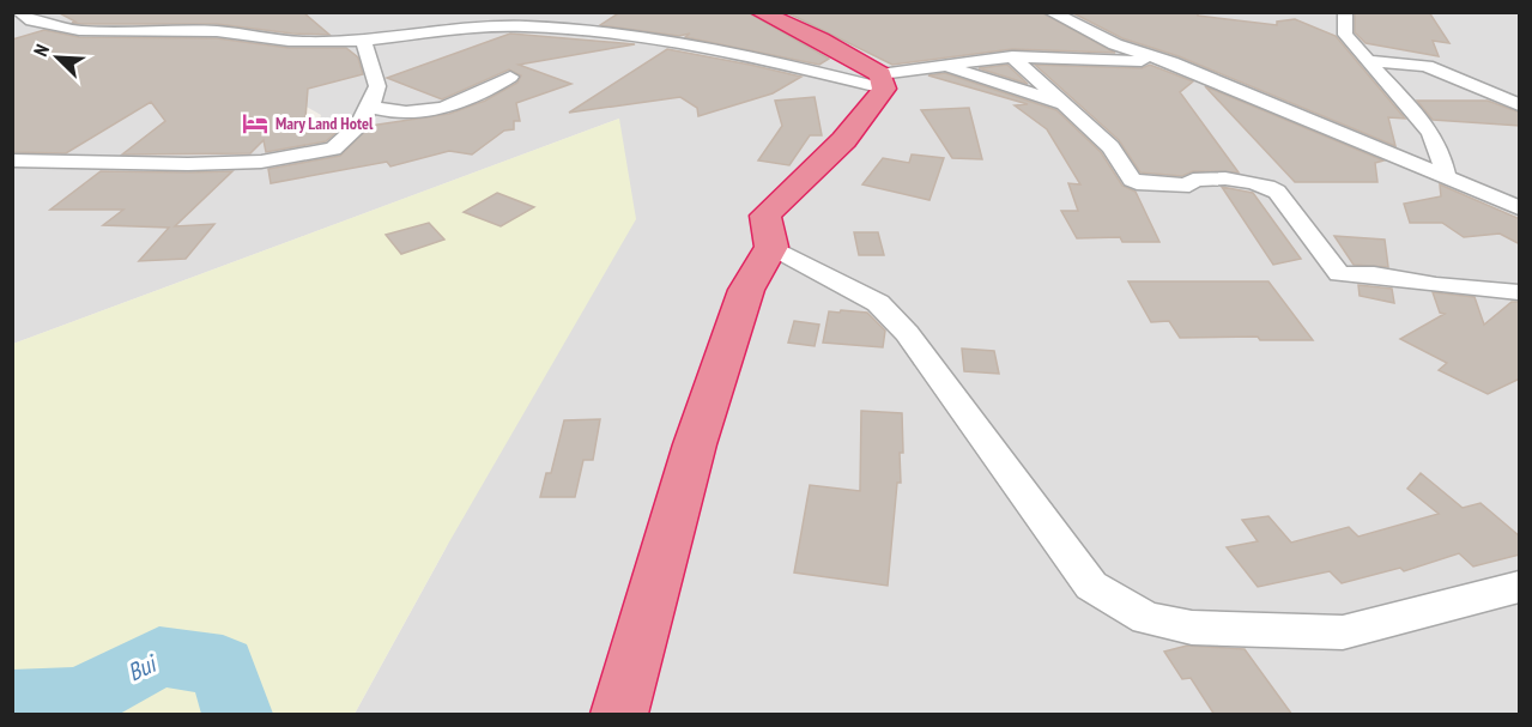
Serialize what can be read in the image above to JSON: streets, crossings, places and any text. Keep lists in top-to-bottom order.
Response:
{
  "water": ["Bui"],
  "places": {
    "hotel": ["Mary Land Hotel"]
  },
  "north": "top left"
}
